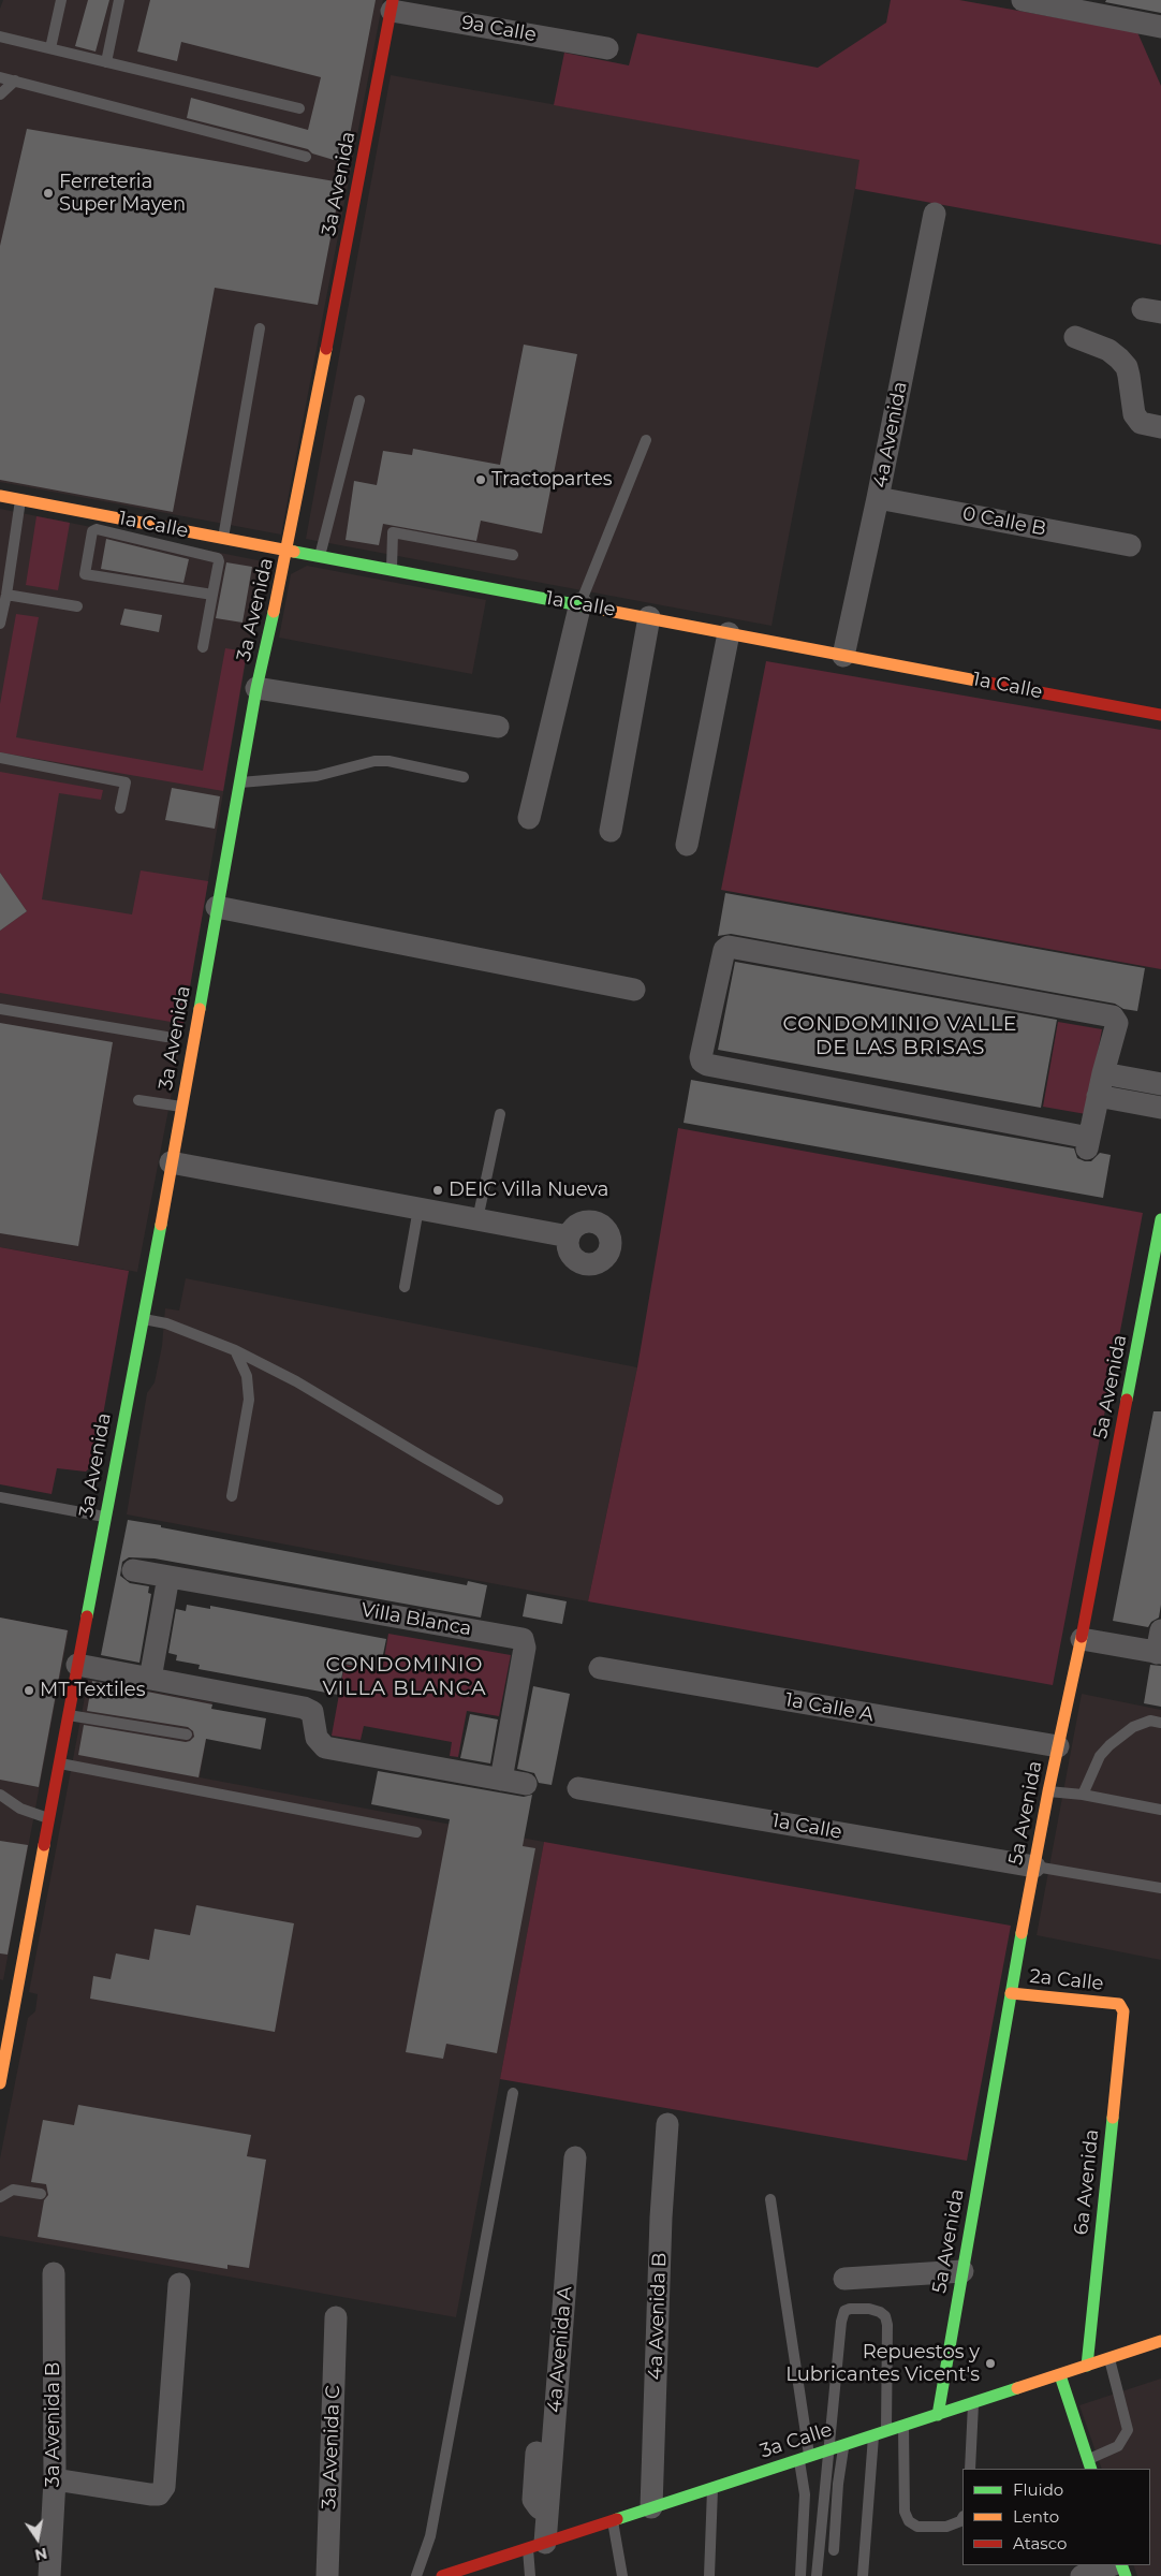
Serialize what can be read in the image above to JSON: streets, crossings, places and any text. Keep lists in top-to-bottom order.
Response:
{
  "streets": {
    "street": [
      "9a Calle",
      "3a Avenida",
      "4a Avenida",
      "0 Calle B",
      "1a Calle",
      "5a Avenida",
      "Villa Blanca",
      "1a Calle A",
      "2a Calle",
      "6a Avenida",
      "4a Avenida B",
      "4a Avenida A",
      "3a Avenida B",
      "3a Calle",
      "3a Avenida C"
    ]
  },
  "crossings": [
    ["9a Calle", "3a Avenida"],
    ["3a Avenida", "1a Calle"],
    ["4a Avenida", "0 Calle B"],
    ["4a Avenida", "1a Calle"],
    ["1a Calle", "5a Avenida"],
    ["5a Avenida", "1a Calle A"],
    ["5a Avenida", "2a Calle"],
    ["5a Avenida", "3a Calle"],
    ["2a Calle", "6a Avenida"],
    ["6a Avenida", "3a Calle"],
    ["4a Avenida B", "3a Calle"],
    ["4a Avenida A", "3a Calle"]
  ],
  "districts": ["CONDOMINIO VALLE DE LAS BRISAS", "CONDOMINIO VILLA BLANCA"],
  "places": [
    "Ferreteria Super Mayen",
    "Tractopartes",
    "DEIC Villa Nueva",
    "MT Textiles",
    "Repuestos y Lubricantes Vicent's"
  ],
  "legend": ["Fluido", "Lento", "Atasco"],
  "north": "bottom"
}
